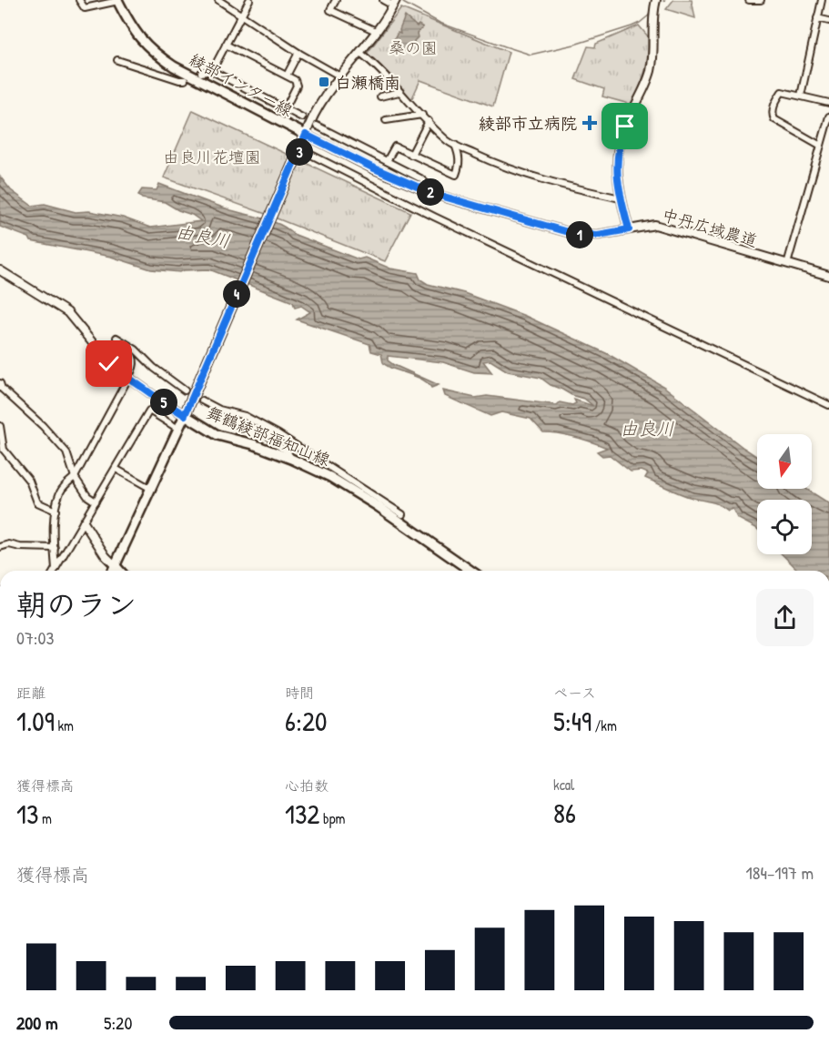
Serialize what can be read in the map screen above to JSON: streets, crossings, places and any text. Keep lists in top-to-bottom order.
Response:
{
  "streets": {
    "main road": ["綾部インター線", "舞鶴綾部福知山線"],
    "street": ["中丹広域農道"]
  },
  "crossings": [
    ["綾部インター線", "中丹広域農道"],
    ["綾部インター線", "舞鶴綾部福知山線"]
  ],
  "water": ["由良川"],
  "parks": ["桑の園", "由良川花壇園"],
  "places": {
    "transit": ["白瀬橋南"],
    "health": ["綾部市立病院"]
  },
  "north": "bottom",
  "page": {
    "pins": [
      "3",
      "2",
      "1",
      "4",
      "5"
    ],
    "heading": ["朝のラン", "07:03"],
    "stats": [
      ["距離", "1.09 km"],
      ["時間", "6:20"],
      ["ペース", "5:49 /km"],
      ["獲得標高", "13 m"],
      ["心拍数", "132 bpm"],
      ["kcal", "86"]
    ],
    "chart": ["獲得標高", "184–197 m"],
    "list": [
      {
        "name": "200 m",
        "note": "5:20"
      }
    ]
  }
}
